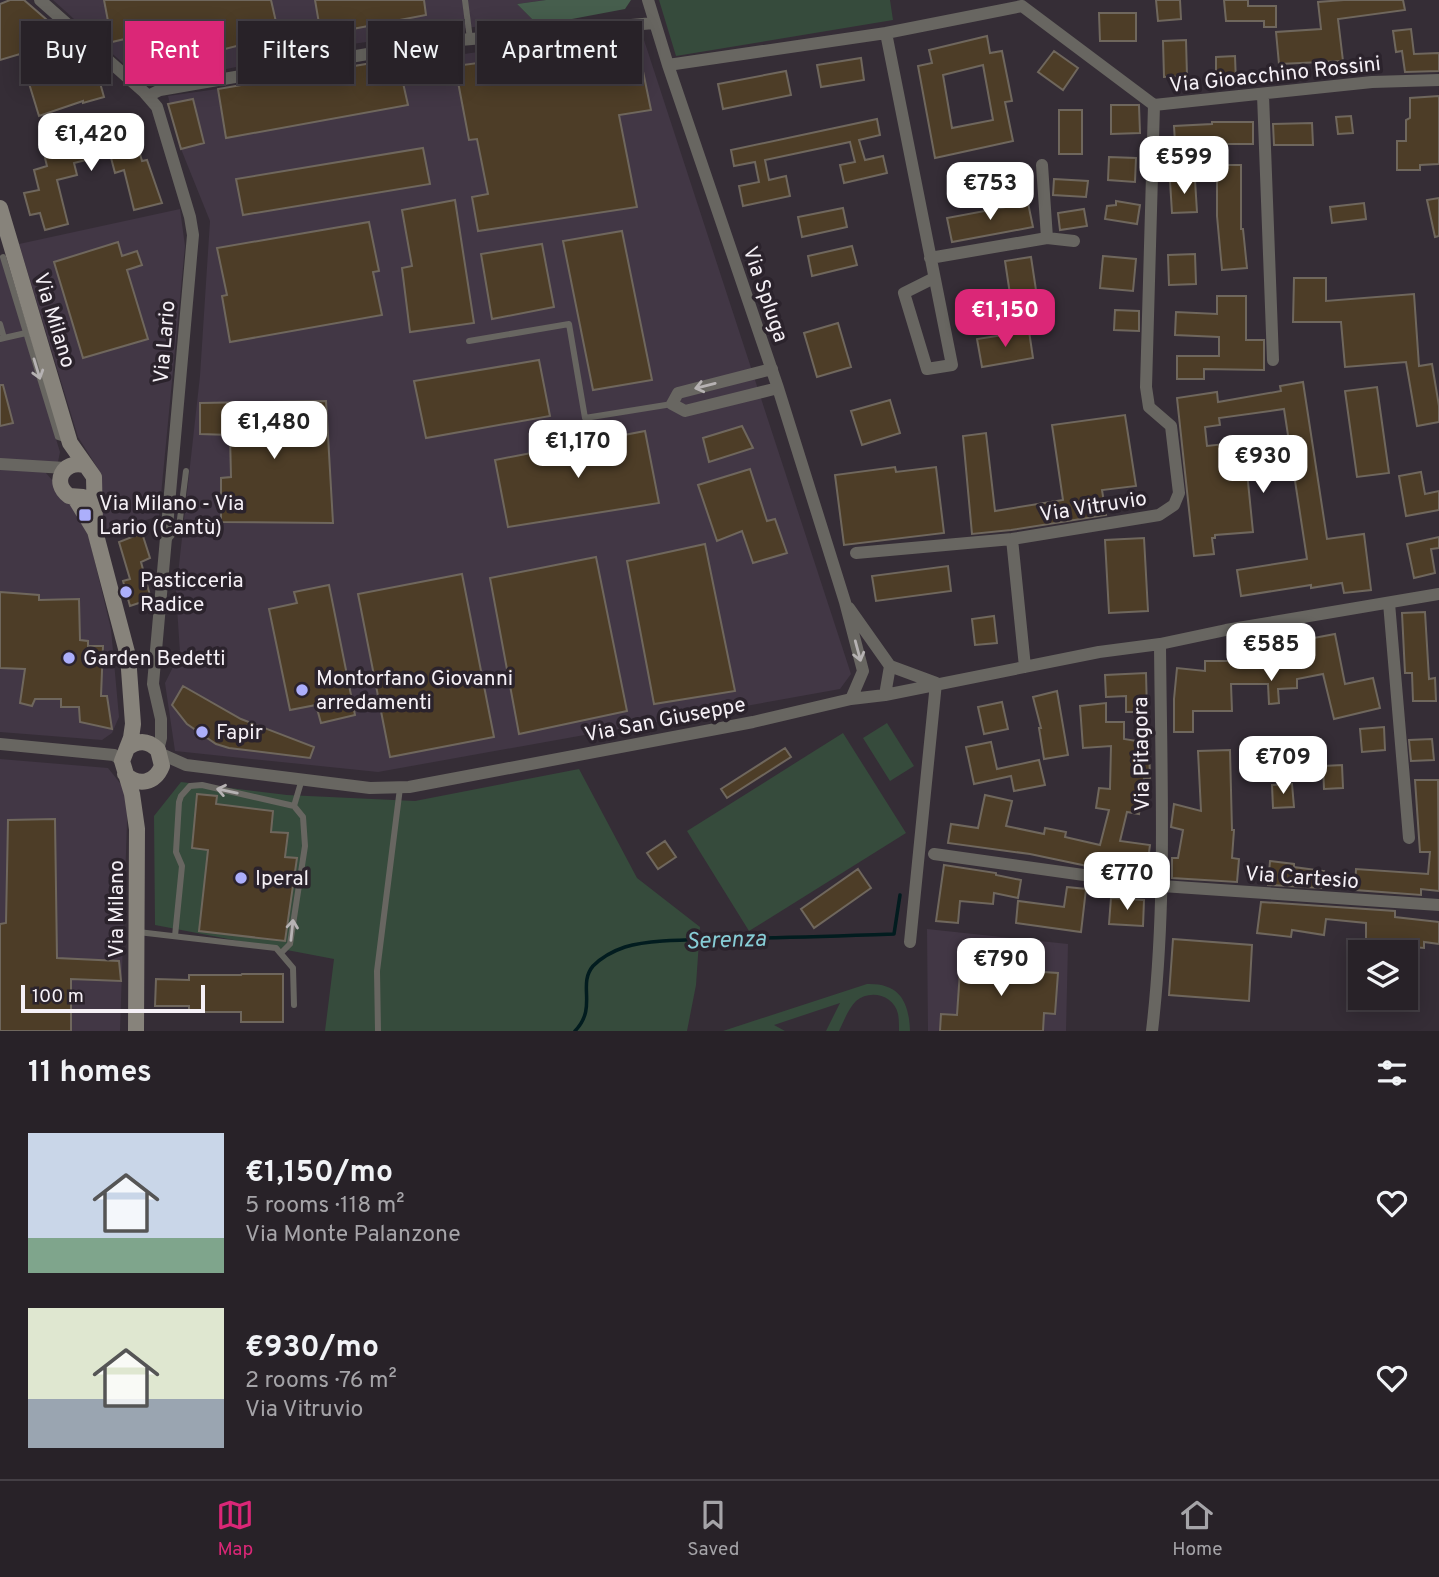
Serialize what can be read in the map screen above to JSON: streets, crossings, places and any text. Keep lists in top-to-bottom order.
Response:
{
  "streets": {
    "main road": ["Via Milano"],
    "street": [
      "Via Gioacchino Rossini",
      "Via Spluga",
      "Via Lario",
      "Via Vitruvio",
      "Via San Giuseppe",
      "Via Pitagora",
      "Via Cartesio"
    ]
  },
  "crossings": [
    ["Via Gioacchino Rossini", "Via Vitruvio"],
    ["Via Spluga", "Via San Giuseppe"],
    ["Via Milano", "Via Lario"],
    ["Via Milano", "Via San Giuseppe"],
    ["Via Lario", "Via San Giuseppe"],
    ["Via San Giuseppe", "Via Pitagora"],
    ["Via Pitagora", "Via Cartesio"]
  ],
  "water": ["Serenza"],
  "places": {
    "transit": ["Via Milano - Via Lario (Cantù)"],
    "other": [
      "Pasticceria Radice",
      "Garden Bedetti",
      "Montorfano Giovanni arredamenti",
      "Fapir",
      "Iperal"
    ]
  },
  "scale_bar": "100 m",
  "page": {
    "chip": [
      "Buy",
      "Rent",
      "Filters",
      "New",
      "Apartment"
    ],
    "price": [
      "€1,420",
      "€599",
      "€753",
      "€1,150",
      "€1,480",
      "€1,170",
      "€930",
      "€585",
      "€709",
      "€770",
      "€790"
    ],
    "scale": "100 m",
    "heading": "11 homes",
    "list": [
      {
        "name": "€1,150/mo",
        "note": "5 rooms · 118 m² · Via Monte Palanzone"
      },
      {
        "name": "€930/mo",
        "note": "2 rooms · 76 m² · Via Vitruvio"
      }
    ],
    "tabs": ["Map", "Saved", "Home"]
  }
}
